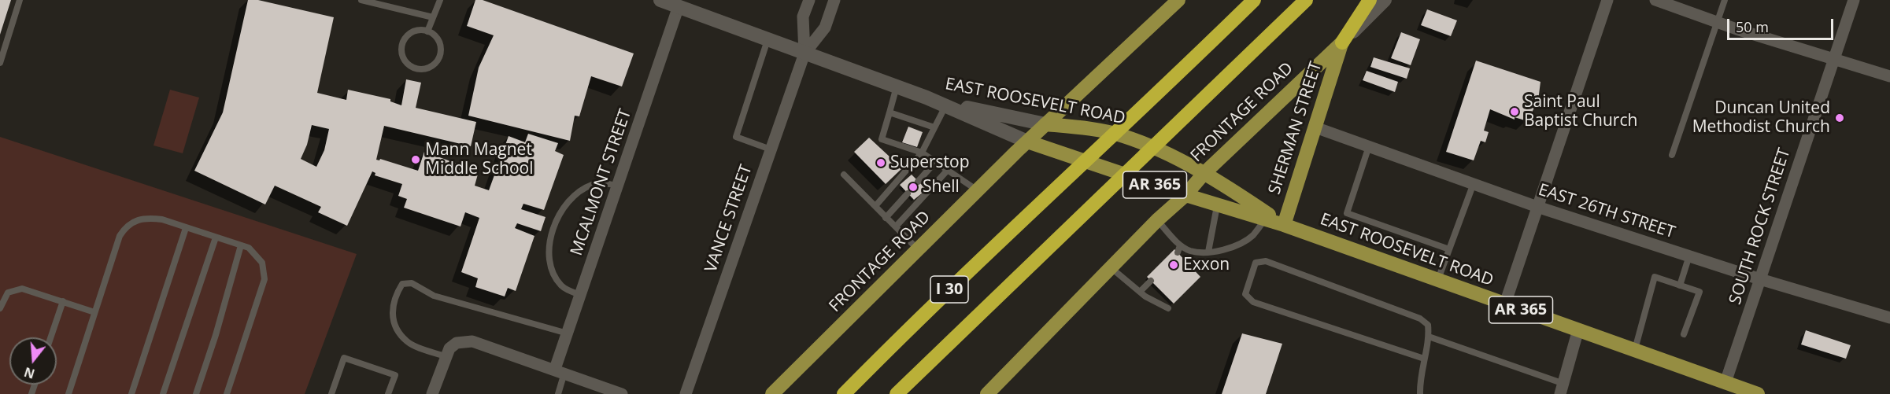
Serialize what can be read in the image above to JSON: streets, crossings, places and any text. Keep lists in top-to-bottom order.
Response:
{
  "streets": {
    "highway": ["I 30"],
    "main road": [
      "EAST ROOSEVELT ROAD",
      "FRONTAGE ROAD",
      "SHERMAN STREET",
      "AR 365"
    ],
    "street": [
      "MCALMONT STREET",
      "EAST 26TH STREET",
      "VANCE STREET",
      "SOUTH ROCK STREET"
    ]
  },
  "crossings": [
    ["EAST ROOSEVELT ROAD", "FRONTAGE ROAD"],
    ["EAST ROOSEVELT ROAD", "SHERMAN STREET"],
    ["EAST ROOSEVELT ROAD", "MCALMONT STREET"],
    ["EAST ROOSEVELT ROAD", "VANCE STREET"],
    ["EAST ROOSEVELT ROAD", "SOUTH ROCK STREET"],
    ["FRONTAGE ROAD", "SHERMAN STREET"],
    ["SHERMAN STREET", "EAST 26TH STREET"],
    ["EAST 26TH STREET", "SOUTH ROCK STREET"]
  ],
  "places": [
    "Saint Paul Baptist Church",
    "Duncan United Methodist Church",
    "Mann Magnet Middle School",
    "Superstop",
    "Shell",
    "Exxon"
  ],
  "scale_bar": "50 m",
  "north": "bottom"
}
